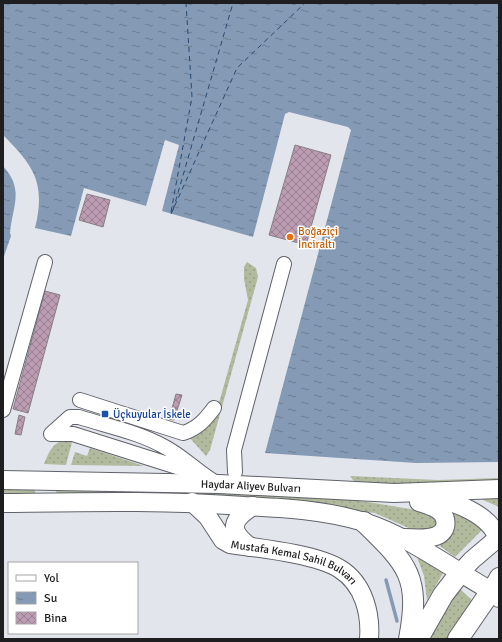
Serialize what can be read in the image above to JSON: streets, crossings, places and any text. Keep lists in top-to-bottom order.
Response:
{
  "streets": {
    "main road": ["Haydar Aliyev Bulvarı", "Mustafa Kemal Sahil Bulvarı"]
  },
  "crossings": [
    ["Haydar Aliyev Bulvarı", "Mustafa Kemal Sahil Bulvarı"]
  ],
  "places": {
    "other": ["Boğaziçi İnciraltı"],
    "transit": ["Üçkuyular İskele"]
  },
  "legend": ["Yol", "Su", "Bina"]
}
